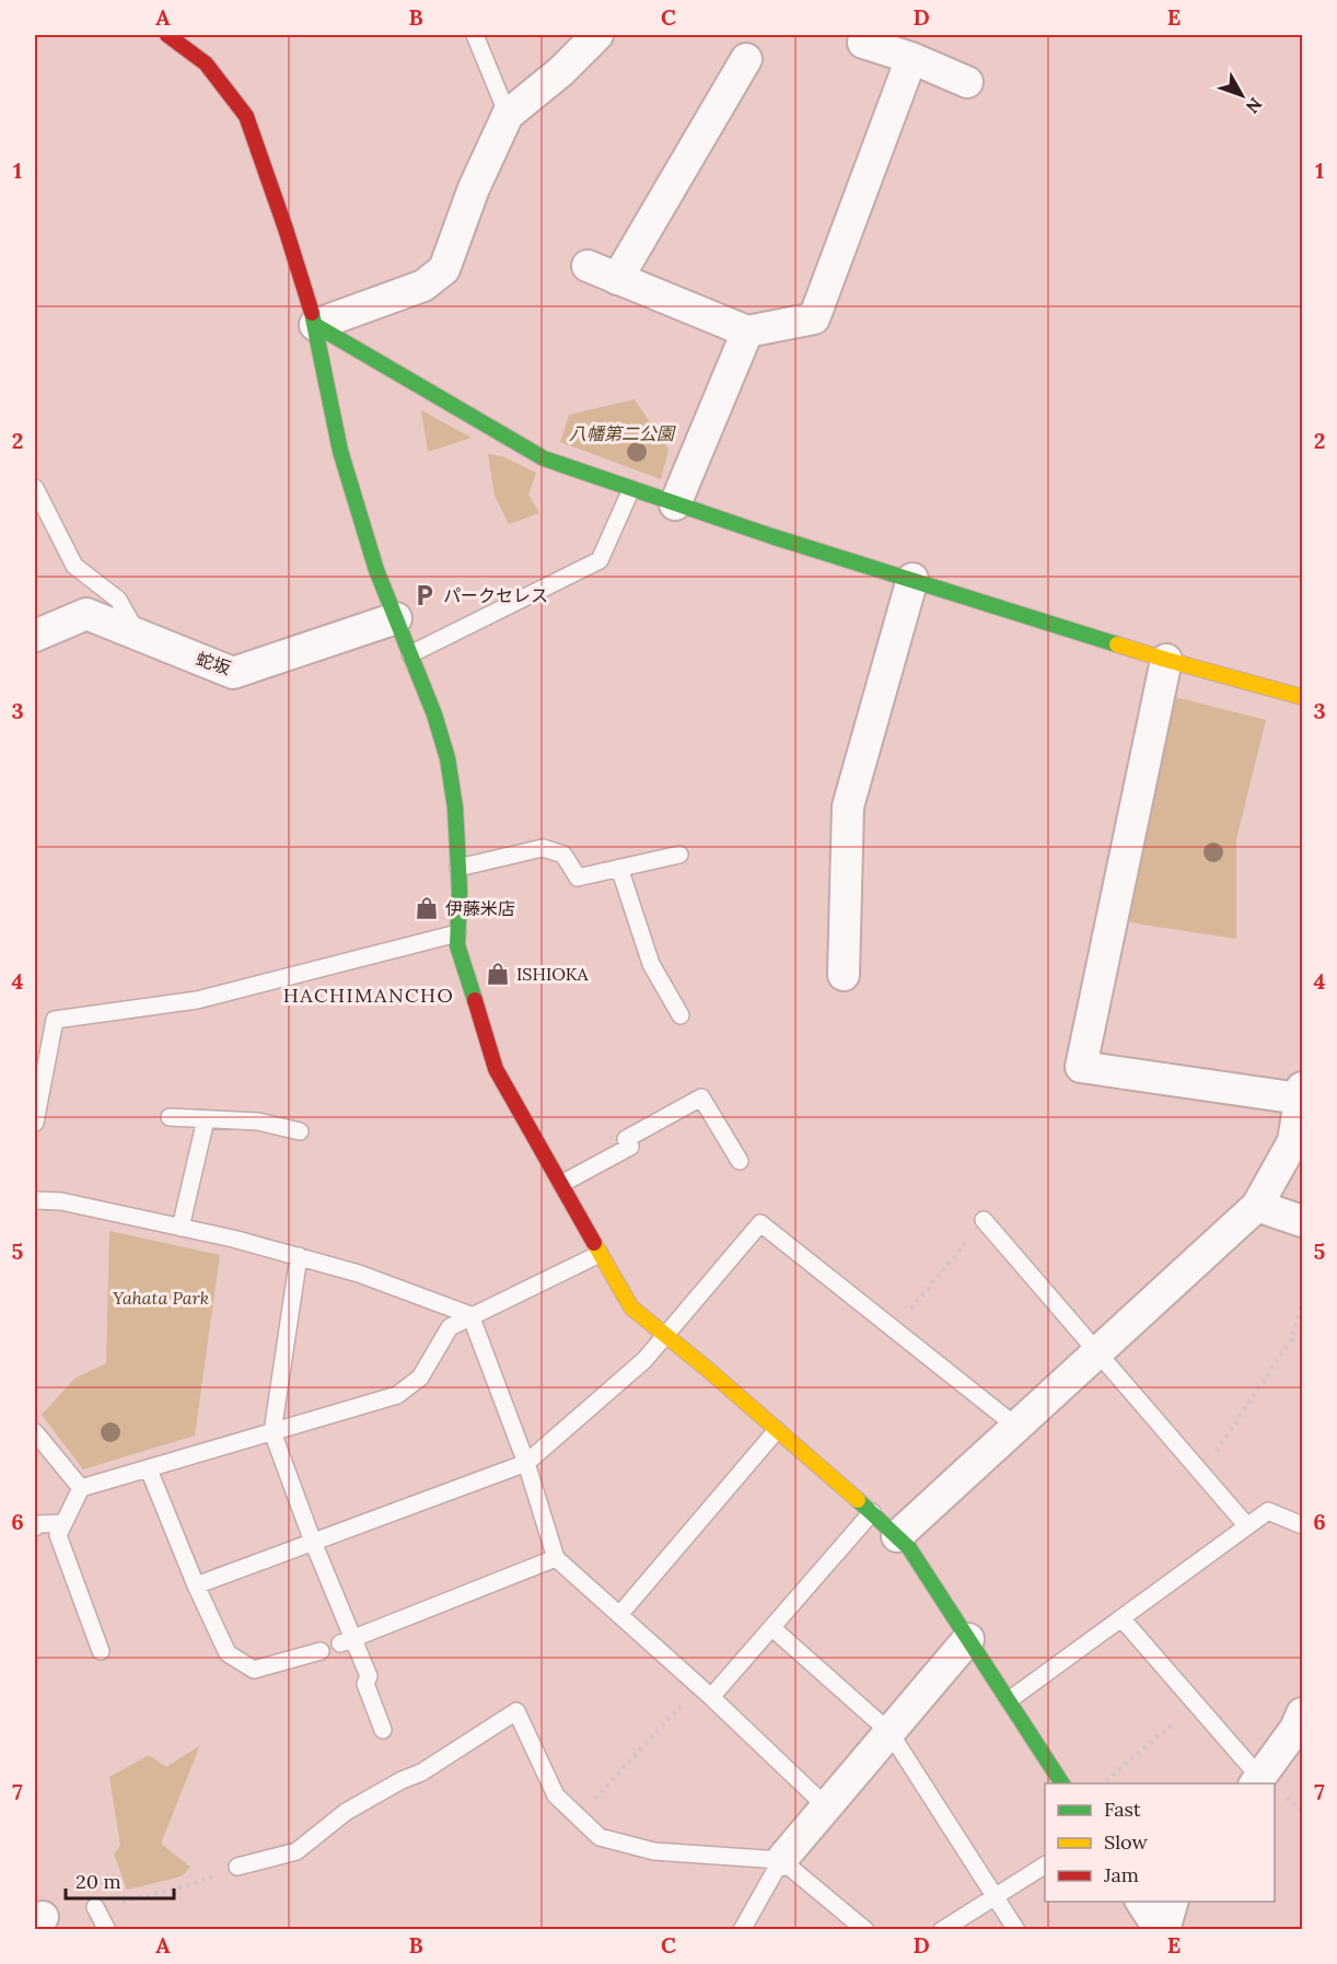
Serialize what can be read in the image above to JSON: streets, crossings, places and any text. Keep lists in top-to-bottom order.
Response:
{
  "streets": {
    "street": ["蛇坂"]
  },
  "districts": ["HACHIMANCHO"],
  "parks": ["八幡第二公園", "Yahata Park"],
  "places": {
    "parking": ["パークセレス"],
    "shop": ["伊藤米店", "ISHIOKA"]
  },
  "legend": ["Fast", "Slow", "Jam"],
  "scale_bar": "20 m",
  "north": "bottom right",
  "grid": {
    "columns": [
      "A",
      "B",
      "C",
      "D",
      "E"
    ],
    "rows": [
      "1",
      "2",
      "3",
      "4",
      "5",
      "6",
      "7"
    ]
  }
}
